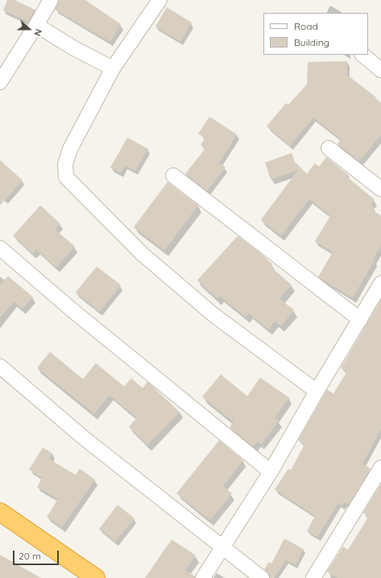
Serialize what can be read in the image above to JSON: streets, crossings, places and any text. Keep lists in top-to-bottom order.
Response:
{
  "legend": ["Road", "Building"],
  "scale_bar": "20 m",
  "north": "right"
}
